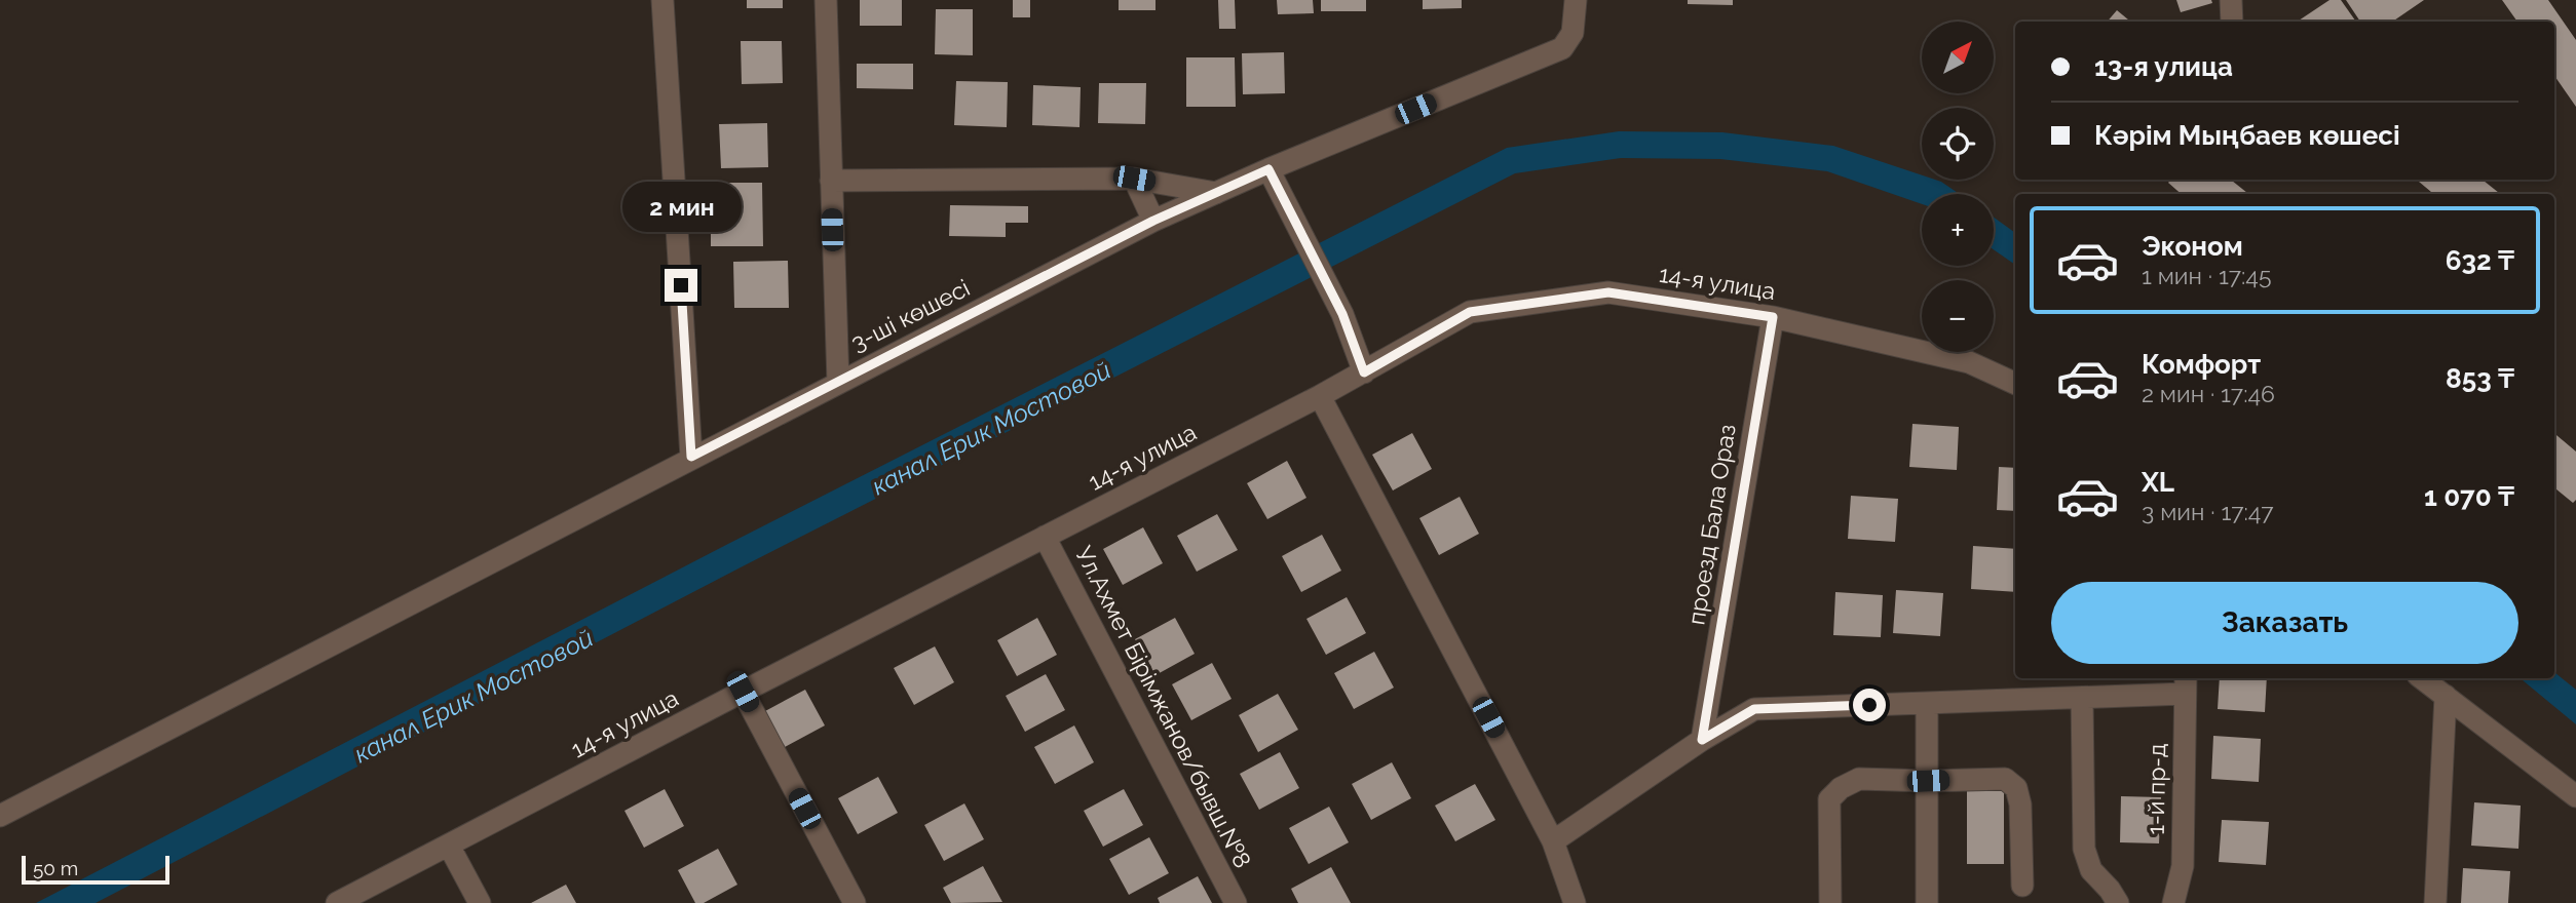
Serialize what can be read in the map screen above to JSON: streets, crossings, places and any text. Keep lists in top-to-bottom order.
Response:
{
  "streets": {
    "street": [
      "14-я улица",
      "3-ші көшесі",
      "проезд Бала Ораз",
      "Ул.Ахмет Бірімжанов/бывш.№8",
      "1-й пр-д"
    ]
  },
  "crossings": [
    ["14-я улица", "проезд Бала Ораз"],
    ["14-я улица", "Ул.Ахмет Бірімжанов/бывш.№8"]
  ],
  "water": ["канал Ерик Мостовой"],
  "scale_bar": "50 m",
  "north": "top right",
  "page": {
    "map_buttons": ["+", "−"],
    "banner": ["13-я улица", "Кәрім Мыңбаев көшесі"],
    "bubble": "2 мин",
    "list": [
      {
        "name": "Эконом",
        "note": "1 мин · 17:45",
        "value": "632 ₸"
      },
      {
        "name": "Комфорт",
        "note": "2 мин · 17:46",
        "value": "853 ₸"
      },
      {
        "name": "XL",
        "note": "3 мин · 17:47",
        "value": "1 070 ₸"
      }
    ],
    "buttons": "Заказать",
    "scale": "50 m"
  }
}
